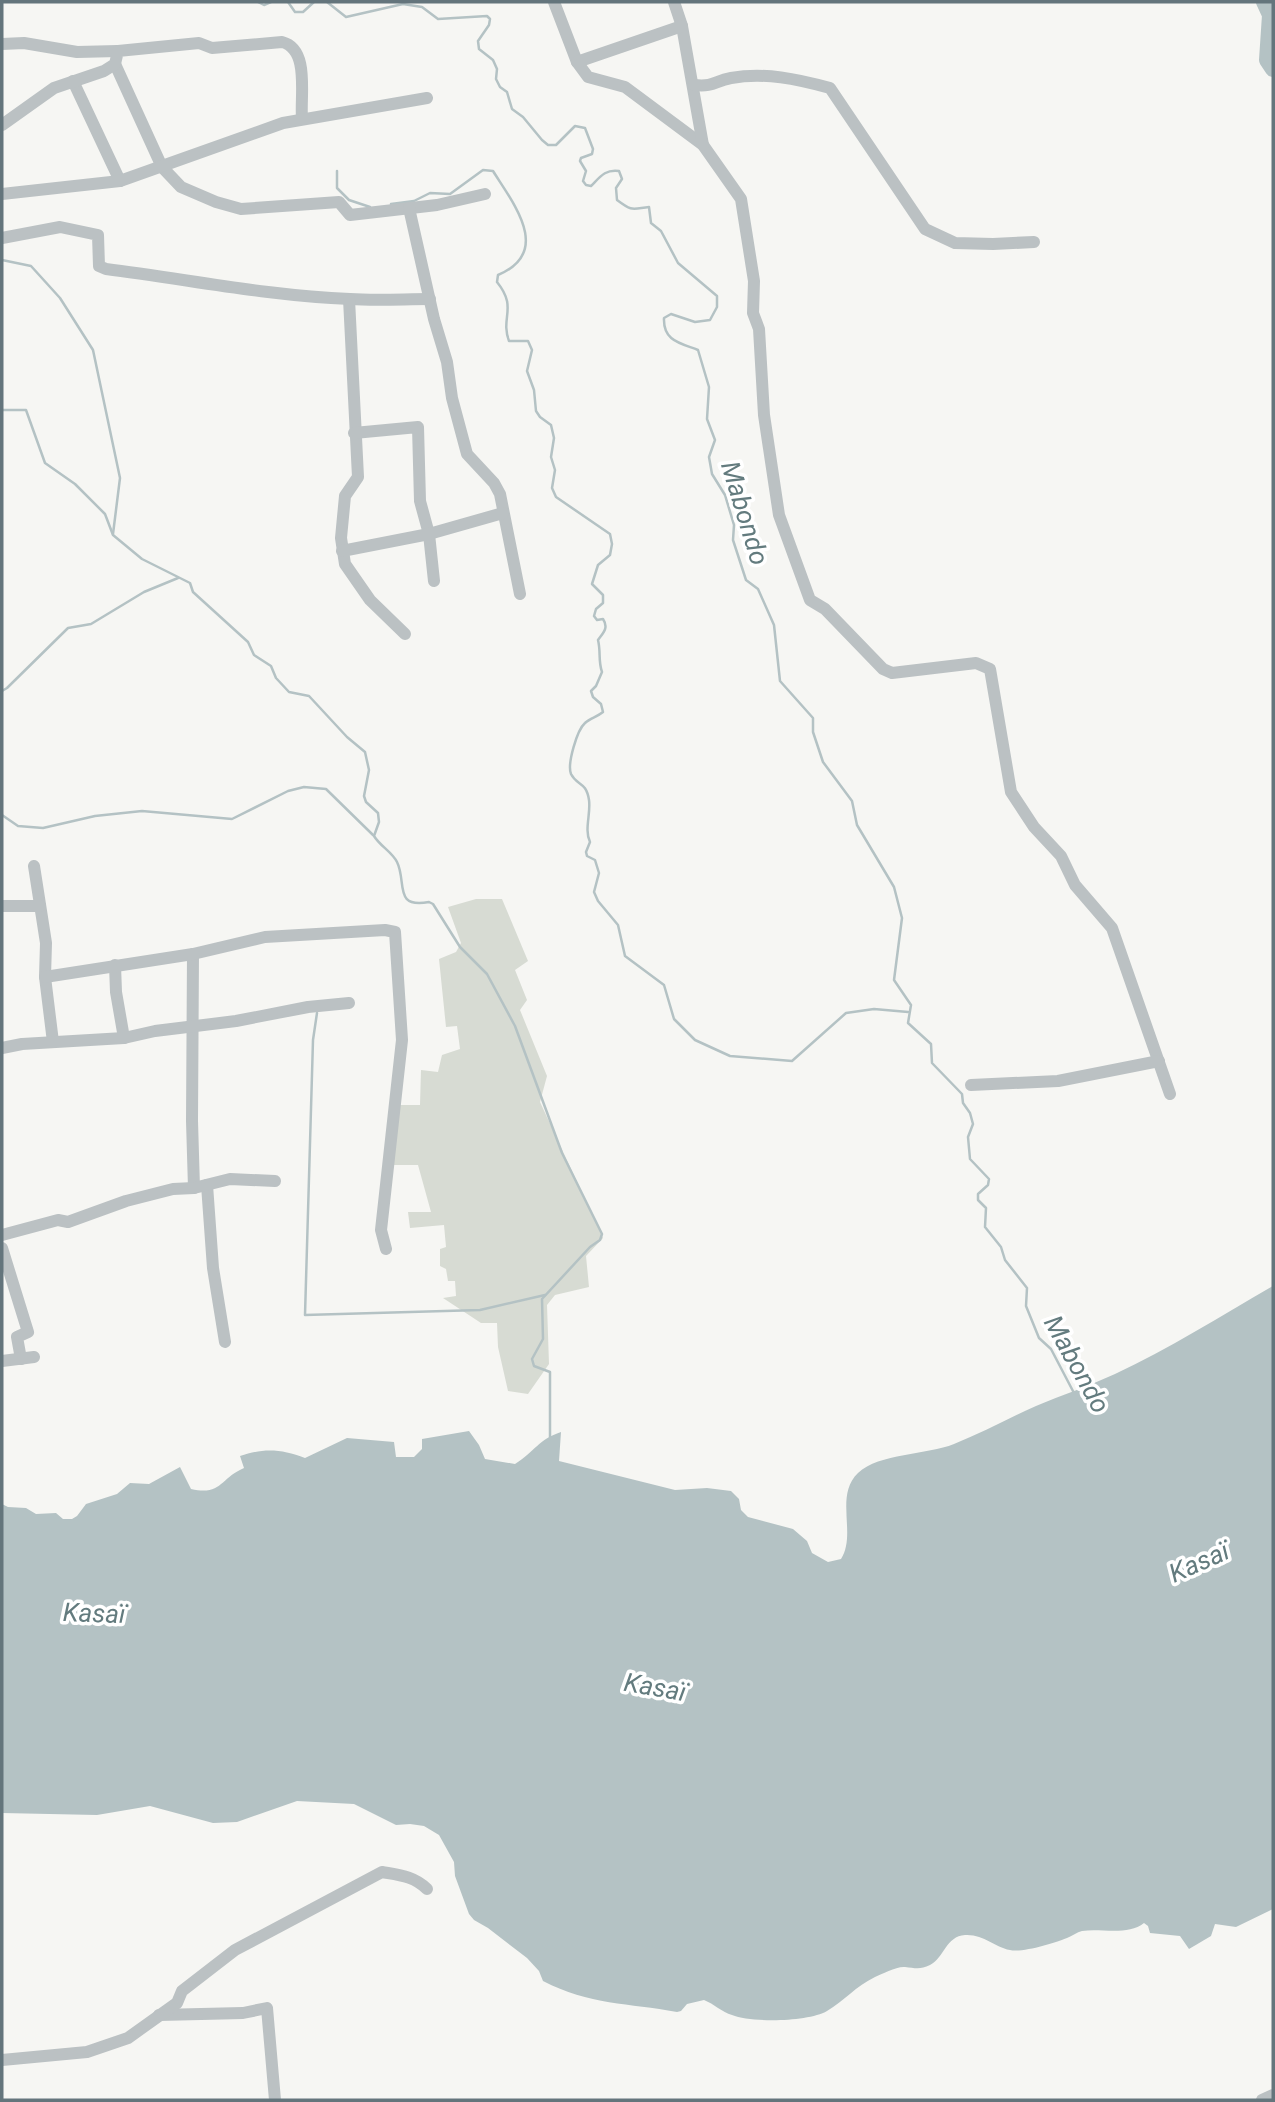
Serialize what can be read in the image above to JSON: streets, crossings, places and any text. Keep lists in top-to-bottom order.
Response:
{
  "water": ["Mabondo", "Kasaï"]
}
